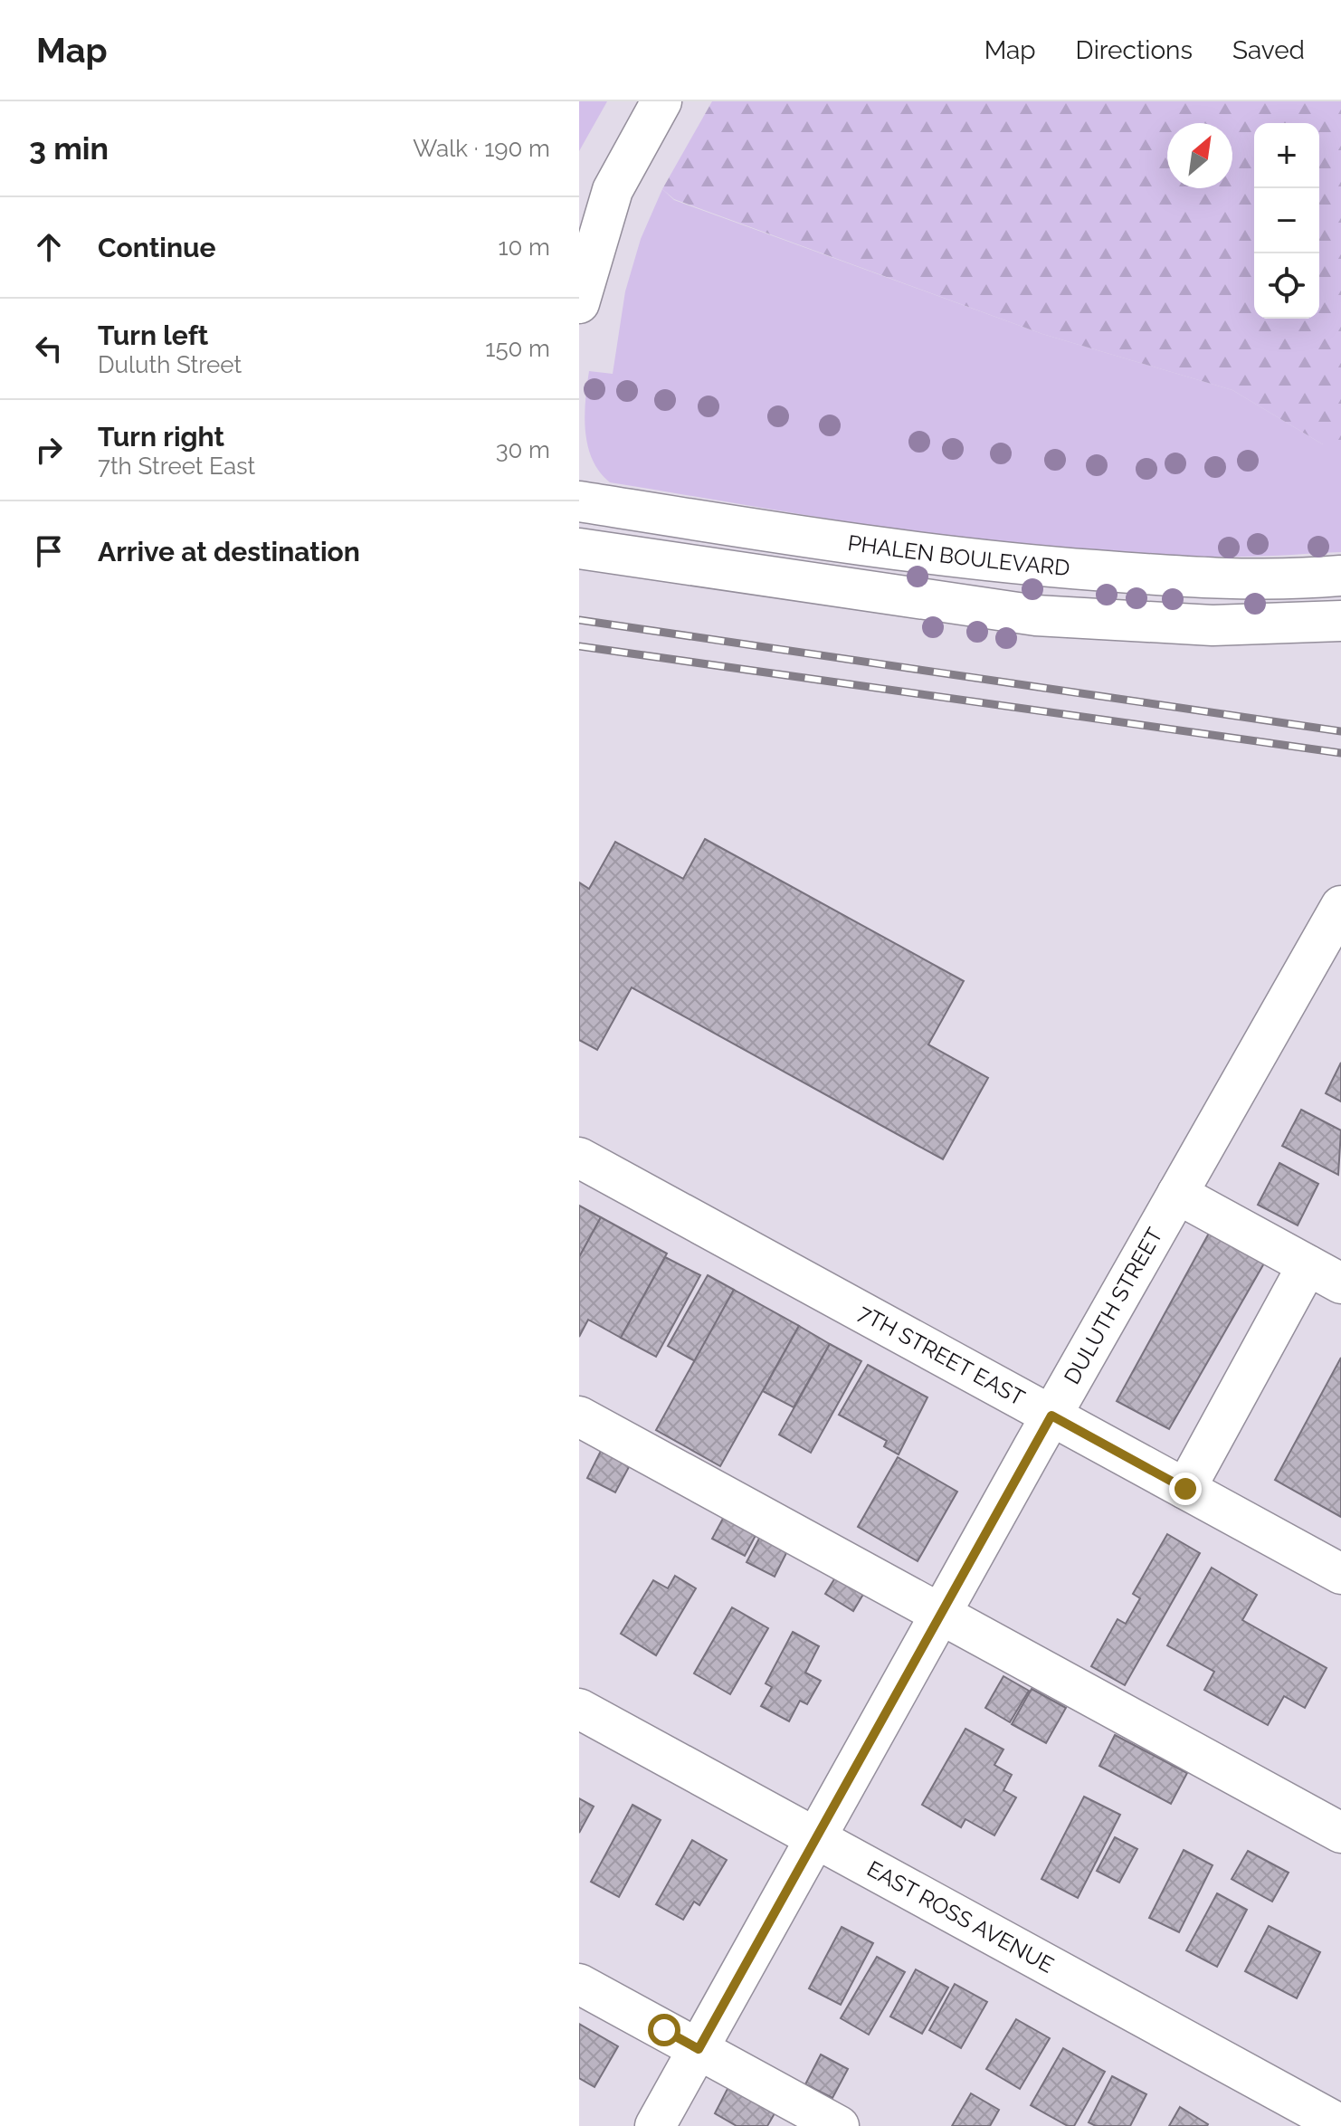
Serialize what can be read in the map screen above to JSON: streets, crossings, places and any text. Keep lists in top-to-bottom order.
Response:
{
  "streets": {
    "street": [
      "PHALEN BOULEVARD",
      "DULUTH STREET",
      "7TH STREET EAST",
      "EAST ROSS AVENUE"
    ]
  },
  "crossings": [
    ["DULUTH STREET", "7TH STREET EAST"],
    ["DULUTH STREET", "EAST ROSS AVENUE"]
  ],
  "north": "top right",
  "page": {
    "header": "Map",
    "nav": ["Map", "Directions", "Saved"],
    "heading": ["3 min", "Walk · 190 m"],
    "map_buttons": ["+", "−"],
    "list": [
      ["Continue", "10 m"],
      ["Turn left", "Duluth Street", "150 m"],
      ["Turn right", "7th Street East", "30 m"],
      "Arrive at destination"
    ]
  }
}
